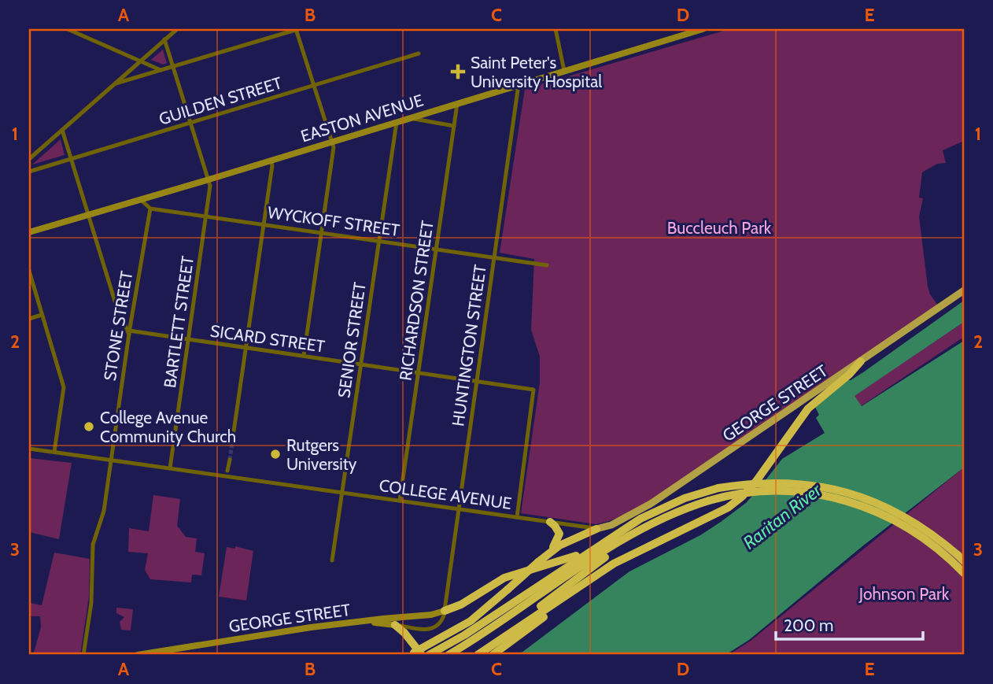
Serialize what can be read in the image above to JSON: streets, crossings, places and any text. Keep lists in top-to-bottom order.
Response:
{
  "streets": {
    "main road": ["GEORGE STREET"],
    "street": [
      "GUILDEN STREET",
      "EASTON AVENUE",
      "WYCKOFF STREET",
      "RICHARDSON STREET",
      "BARTLETT STREET",
      "STONE STREET",
      "SICARD STREET",
      "SENIOR STREET",
      "HUNTINGTON STREET",
      "COLLEGE AVENUE"
    ]
  },
  "crossings": [
    ["GUILDEN STREET", "BARTLETT STREET"],
    ["EASTON AVENUE", "RICHARDSON STREET"],
    ["EASTON AVENUE", "BARTLETT STREET"],
    ["EASTON AVENUE", "SENIOR STREET"],
    ["EASTON AVENUE", "HUNTINGTON STREET"],
    ["WYCKOFF STREET", "RICHARDSON STREET"],
    ["WYCKOFF STREET", "BARTLETT STREET"],
    ["WYCKOFF STREET", "STONE STREET"],
    ["WYCKOFF STREET", "SENIOR STREET"],
    ["WYCKOFF STREET", "HUNTINGTON STREET"],
    ["RICHARDSON STREET", "SICARD STREET"],
    ["RICHARDSON STREET", "COLLEGE AVENUE"],
    ["BARTLETT STREET", "SICARD STREET"],
    ["BARTLETT STREET", "COLLEGE AVENUE"],
    ["STONE STREET", "SICARD STREET"],
    ["STONE STREET", "COLLEGE AVENUE"],
    ["SICARD STREET", "SENIOR STREET"],
    ["SICARD STREET", "HUNTINGTON STREET"],
    ["SICARD STREET", "COLLEGE AVENUE"],
    ["SENIOR STREET", "COLLEGE AVENUE"],
    ["HUNTINGTON STREET", "GEORGE STREET"],
    ["HUNTINGTON STREET", "COLLEGE AVENUE"],
    ["GEORGE STREET", "COLLEGE AVENUE"]
  ],
  "water": ["Raritan River"],
  "parks": ["Buccleuch Park", "Johnson Park"],
  "places": {
    "health": ["Saint Peter's University Hospital"],
    "other": ["College Avenue Community Church", "Rutgers University"]
  },
  "scale_bar": "200 m",
  "grid": {
    "columns": [
      "A",
      "B",
      "C",
      "D",
      "E"
    ],
    "rows": ["1", "2", "3"]
  }
}
